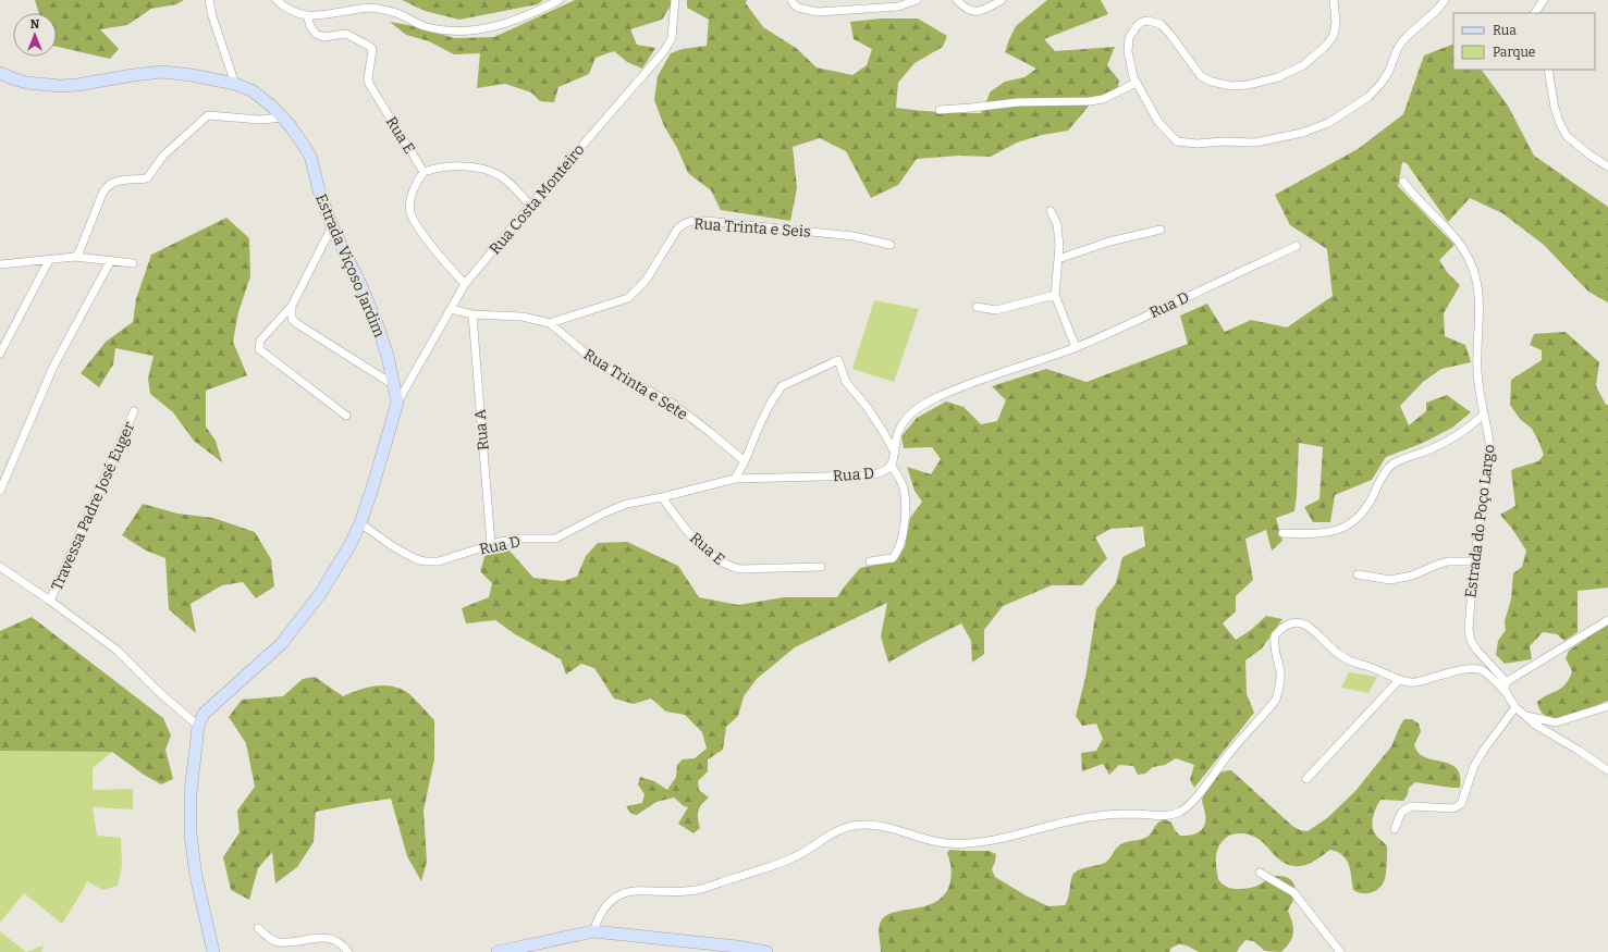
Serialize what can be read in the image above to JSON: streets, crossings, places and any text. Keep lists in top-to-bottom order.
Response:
{
  "streets": {
    "main road": ["Estrada Viçoso Jardim"],
    "street": [
      "Rua E",
      "Rua Costa Monteiro",
      "Rua Trinta e Seis",
      "Rua D",
      "Rua Trinta e Sete",
      "Rua A",
      "Travessa Padre José Euger",
      "Estrada do Poço Largo"
    ]
  },
  "crossings": [
    ["Rua E", "Rua D"],
    ["Rua Costa Monteiro", "Estrada Viçoso Jardim"],
    ["Rua Costa Monteiro", "Rua Trinta e Sete"],
    ["Rua Trinta e Seis", "Rua Trinta e Sete"],
    ["Rua D", "Rua A"],
    ["Rua Trinta e Sete", "Rua A"]
  ],
  "legend": ["Rua", "Parque"],
  "north": "top"
}
